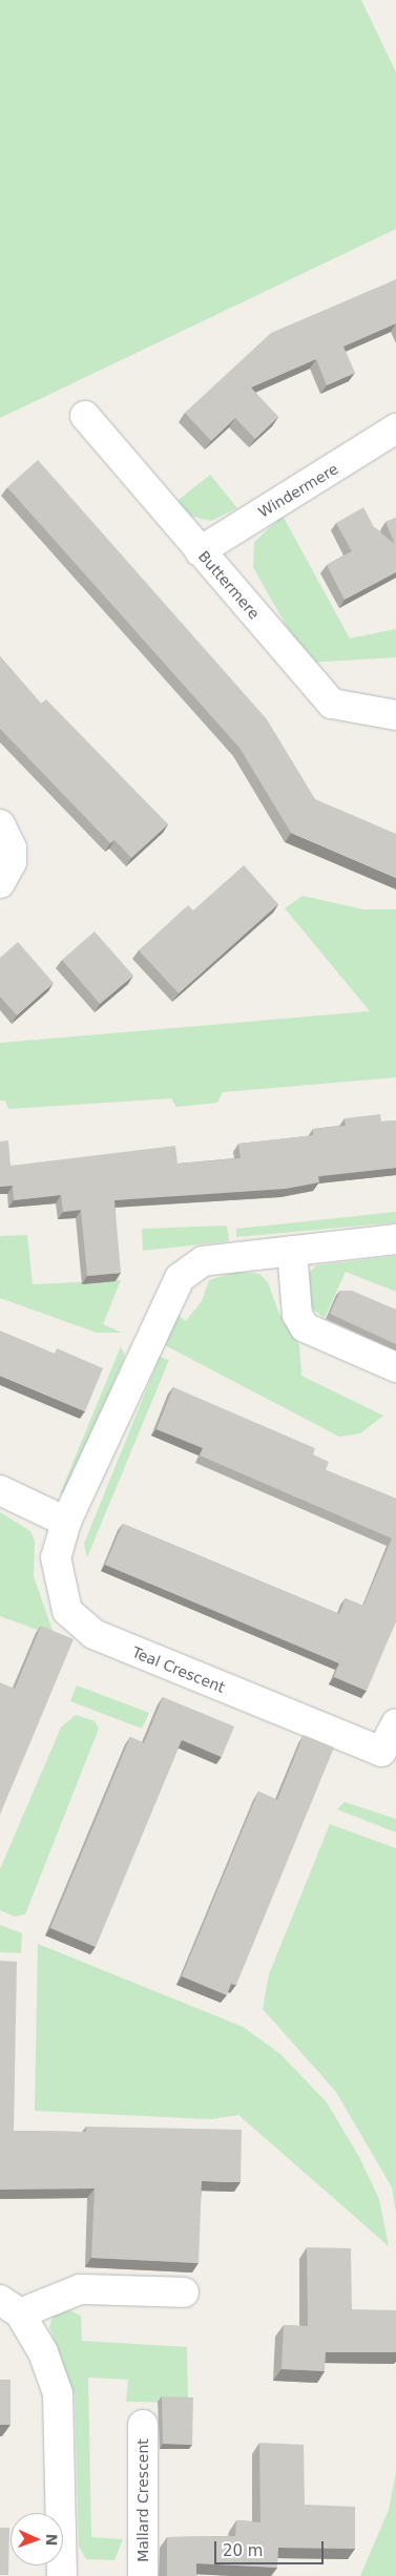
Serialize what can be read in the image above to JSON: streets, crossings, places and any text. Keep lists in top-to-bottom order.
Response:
{
  "streets": {
    "street": [
      "Windermere",
      "Buttermere",
      "Teal Crescent",
      "Mallard Crescent"
    ]
  },
  "crossings": [
    ["Windermere", "Buttermere"]
  ],
  "scale_bar": "20 m",
  "north": "right"
}
